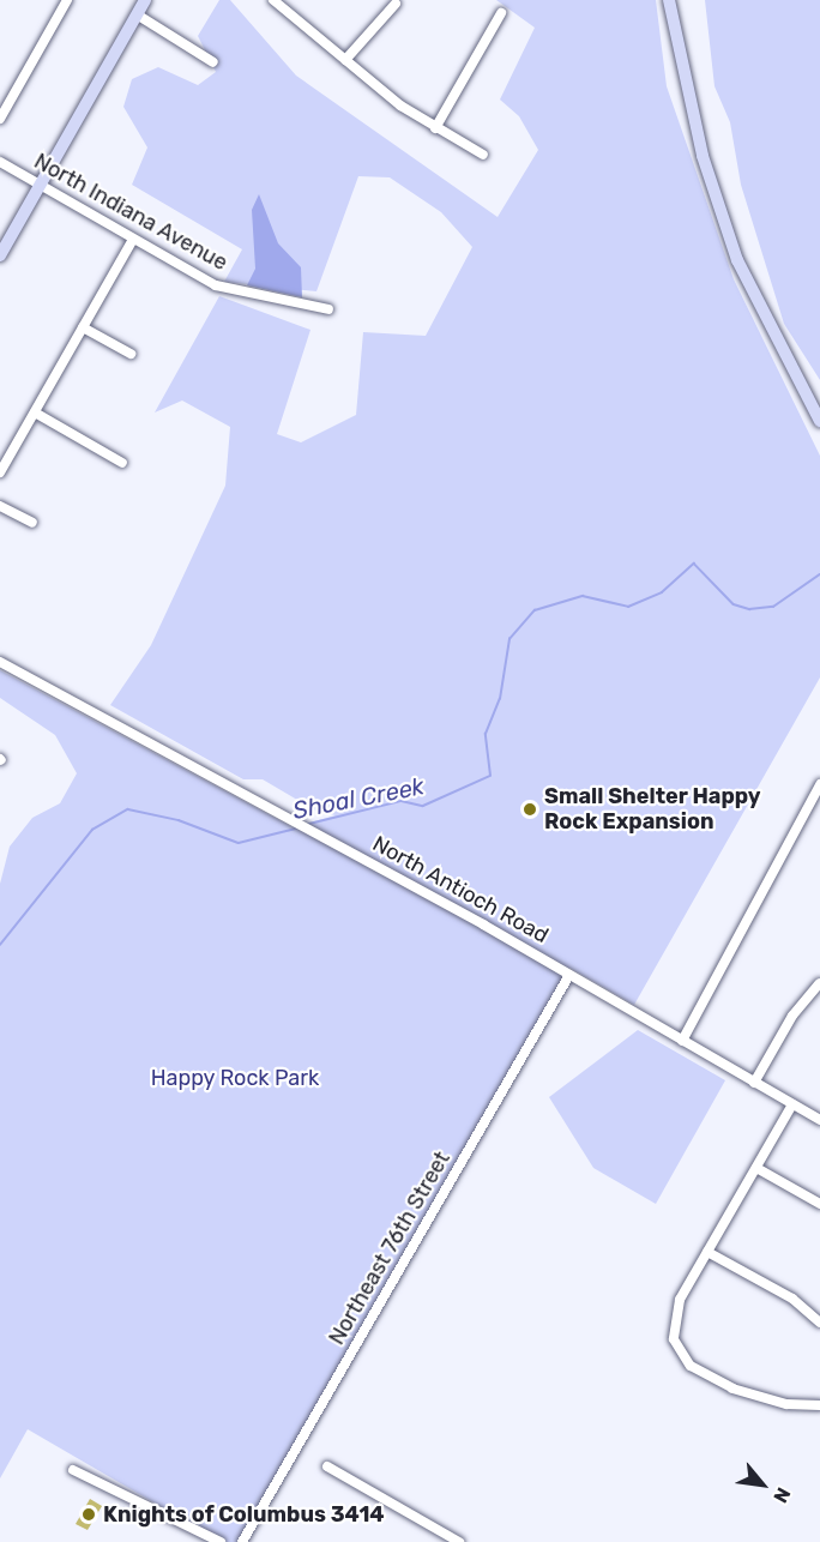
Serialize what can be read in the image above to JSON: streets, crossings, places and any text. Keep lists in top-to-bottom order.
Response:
{
  "streets": {
    "street": ["North Indiana Avenue", "North Antioch Road", "Northeast 76th Street"]
  },
  "crossings": [
    ["North Antioch Road", "Northeast 76th Street"]
  ],
  "water": ["Shoal Creek"],
  "parks": ["Happy Rock Park"],
  "places": ["Small Shelter Happy Rock Expansion", "Knights of Columbus 3414"],
  "north": "bottom right"
}
